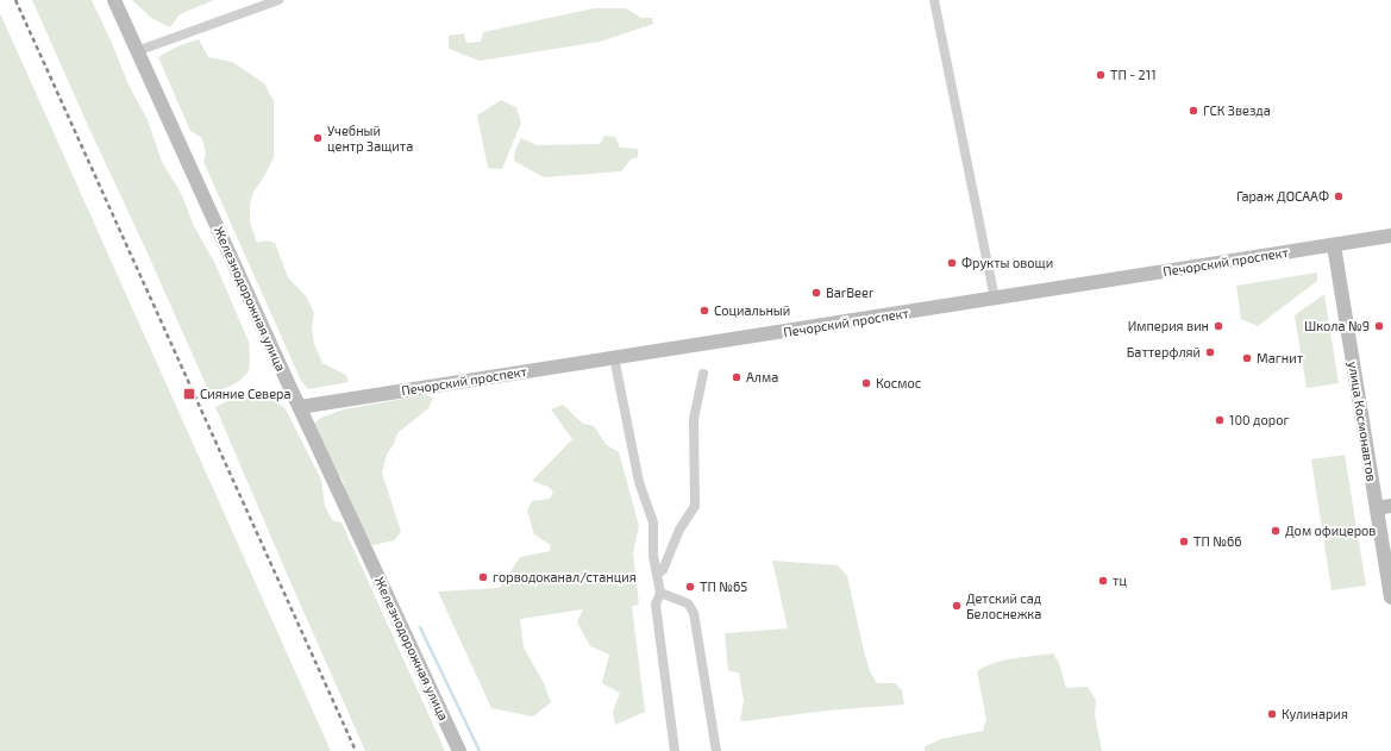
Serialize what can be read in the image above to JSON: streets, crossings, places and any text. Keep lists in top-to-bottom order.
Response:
{
  "streets": {
    "main road": ["Печорский проспект", "Железнодорожная улица", "улица Космонавтов"]
  },
  "crossings": [
    ["Печорский проспект", "Железнодорожная улица"],
    ["Печорский проспект", "улица Космонавтов"]
  ],
  "places": {
    "other": [
      "ТП - 211",
      "ГСК Звезда",
      "Учебный центр Защита",
      "Гараж ДОСААФ",
      "Фрукты овощи",
      "BarBeer",
      "Социальный",
      "Империя вин",
      "Школа №9",
      "Баттерфляй",
      "Магнит",
      "Алма",
      "Космос",
      "100 дорог",
      "Дом офицеров",
      "ТП №66",
      "горводоканал/станция",
      "тц",
      "ТП №65",
      "Детский сад Белоснежка",
      "Кулинария"
    ],
    "transit": ["Сияние Севера"]
  }
}
